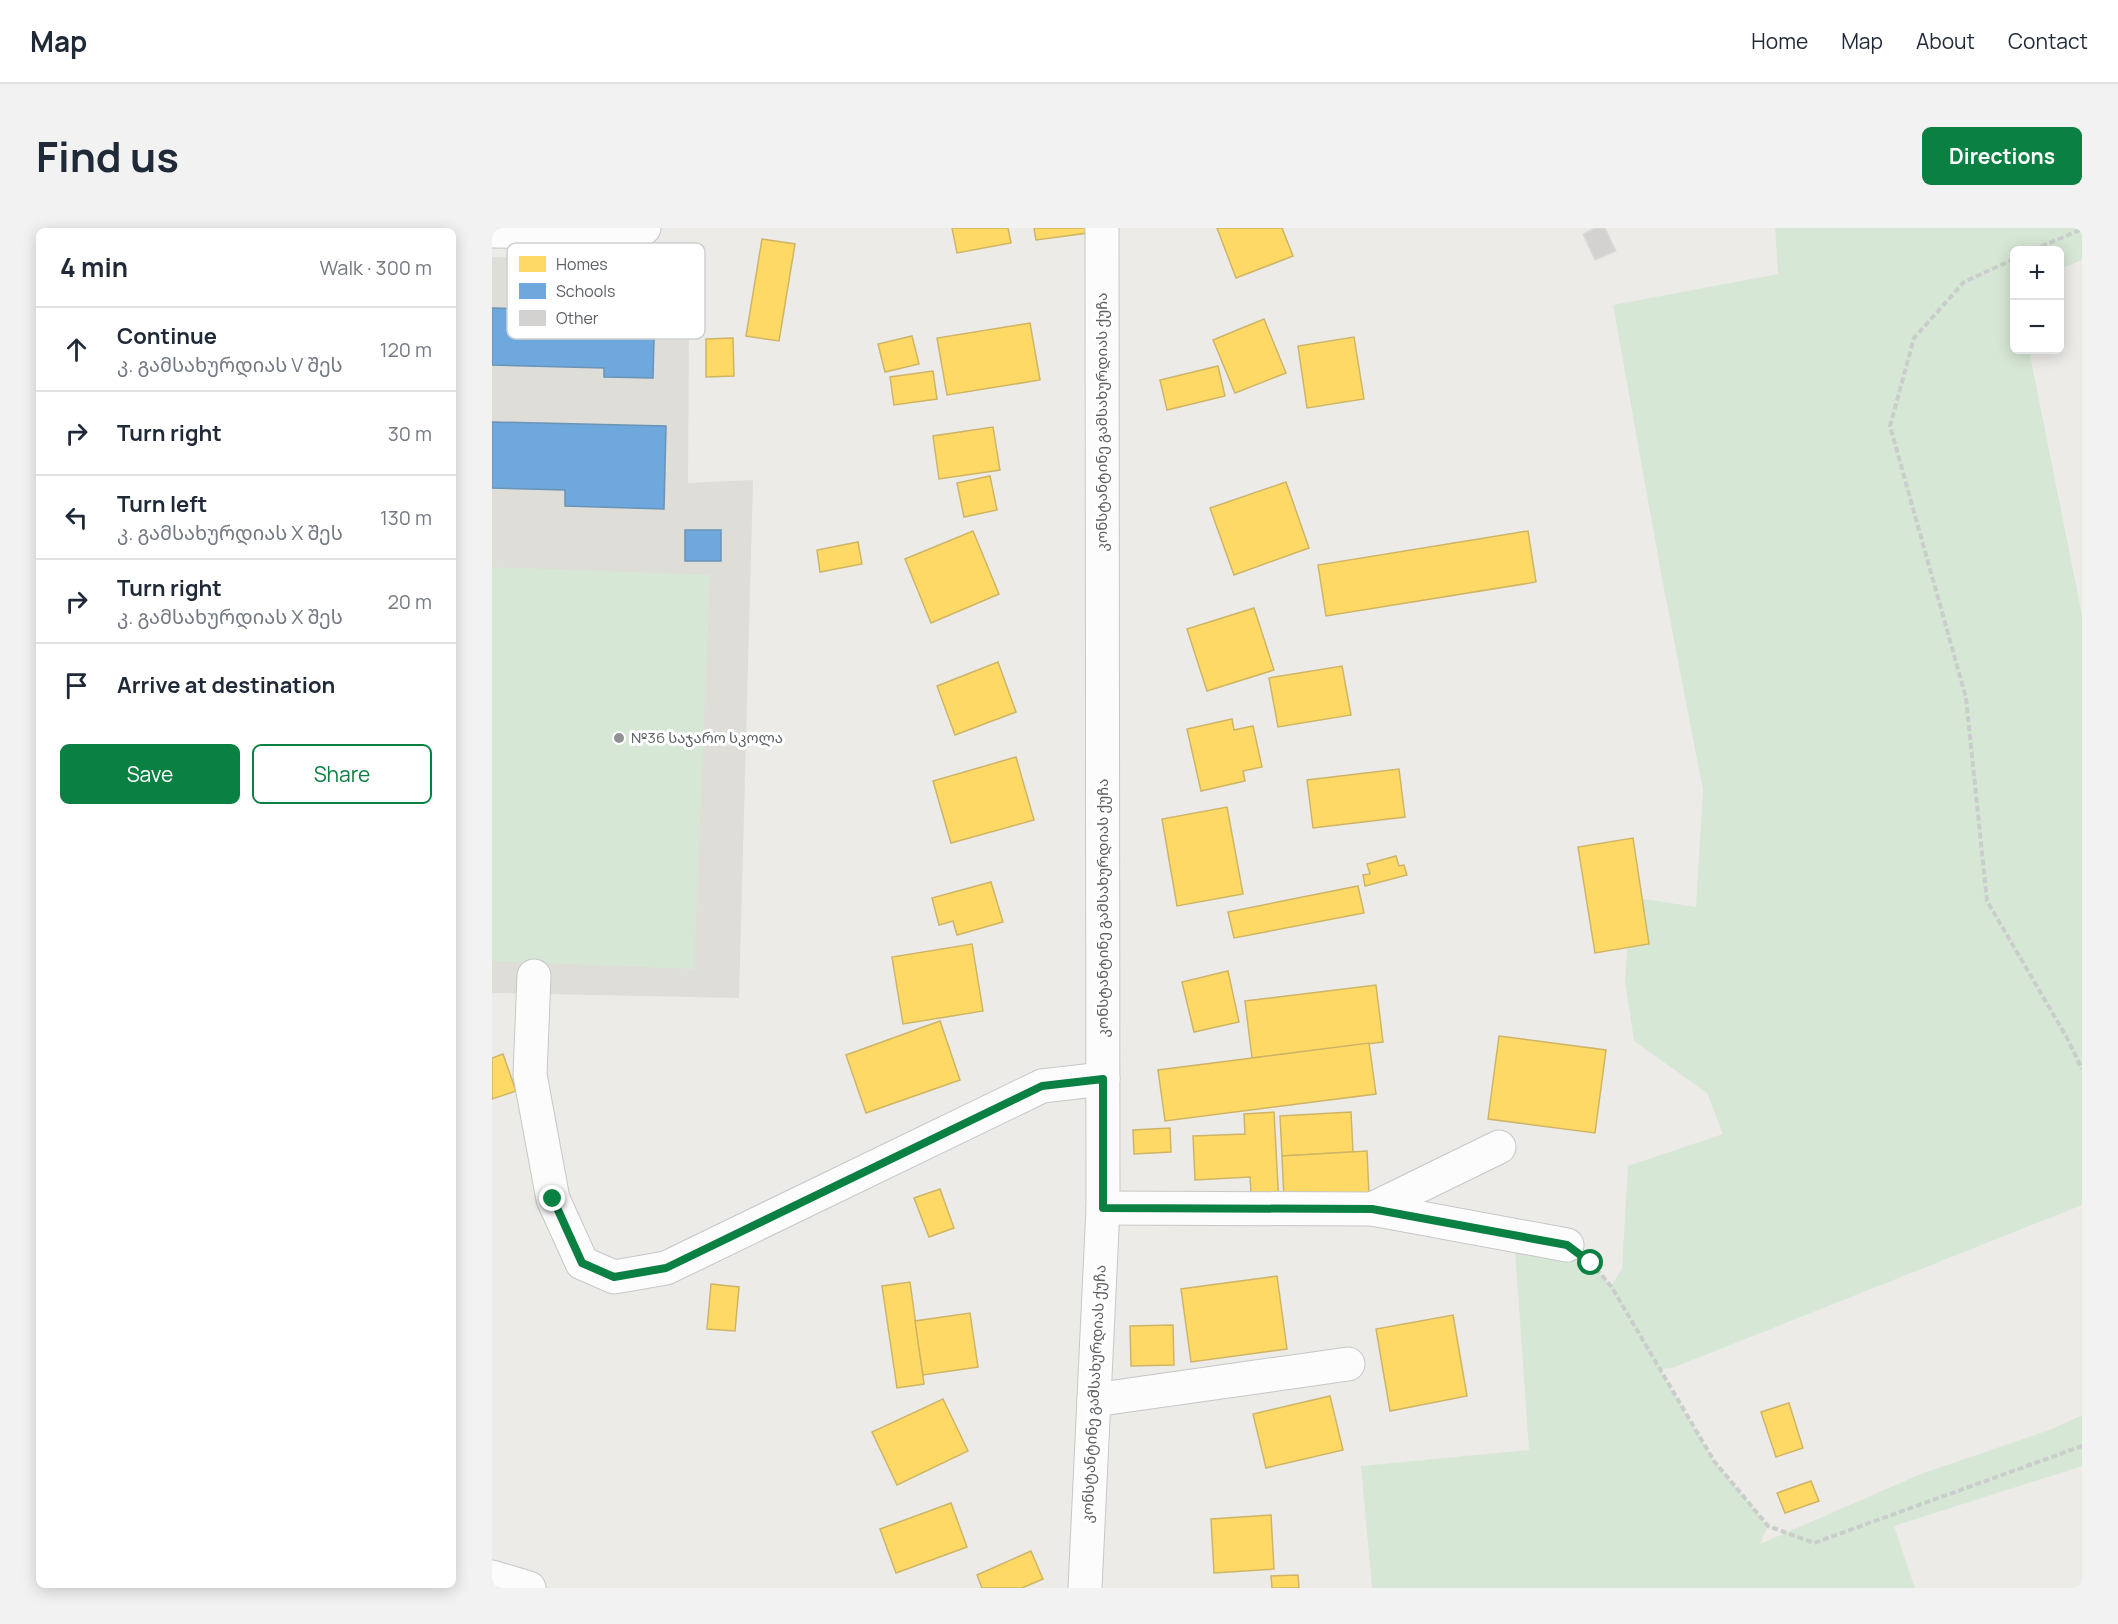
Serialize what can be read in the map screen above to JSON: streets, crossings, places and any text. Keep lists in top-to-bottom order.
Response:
{
  "streets": {
    "street": ["კონსტანტინე გამსახურდიას ქუჩა"]
  },
  "places": ["№36 საჯარო სკოლა"],
  "legend": ["Homes", "Schools", "Other"],
  "page": {
    "header": "Map",
    "nav": [
      "Home",
      "Map",
      "About",
      "Contact"
    ],
    "title": "Find us",
    "buttons": [
      "Directions",
      ["Save", "Share"]
    ],
    "heading": ["4 min", "Walk · 300 m"],
    "map_buttons": ["+", "−"],
    "list": [
      ["Continue", "კ. გამსახურდიას V შეს", "120 m"],
      ["Turn right", "30 m"],
      ["Turn left", "კ. გამსახურდიას X შეს", "130 m"],
      ["Turn right", "კ. გამსახურდიას X შეს", "20 m"],
      "Arrive at destination"
    ]
  }
}
